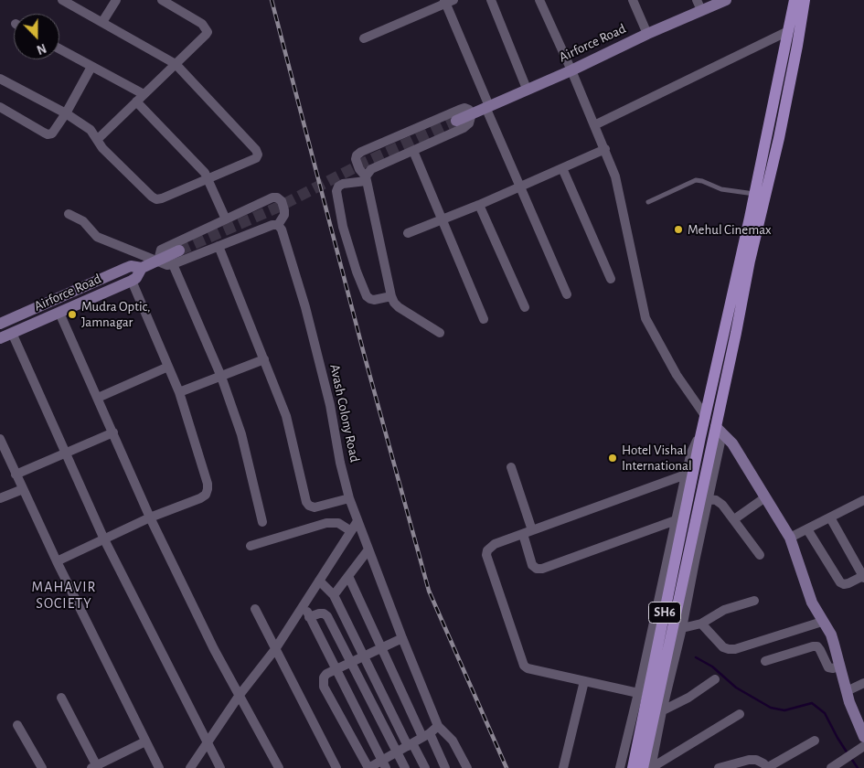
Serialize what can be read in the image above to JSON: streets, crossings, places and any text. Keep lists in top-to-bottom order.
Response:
{
  "streets": {
    "main road": ["Airforce Road", "SH6"],
    "street": ["Avash Colony Road"]
  },
  "districts": ["MAHAVIR SOCIETY"],
  "places": ["Mehul Cinemax", "Mudra Optic, Jamnagar", "Hotel Vishal International"],
  "north": "bottom"
}
